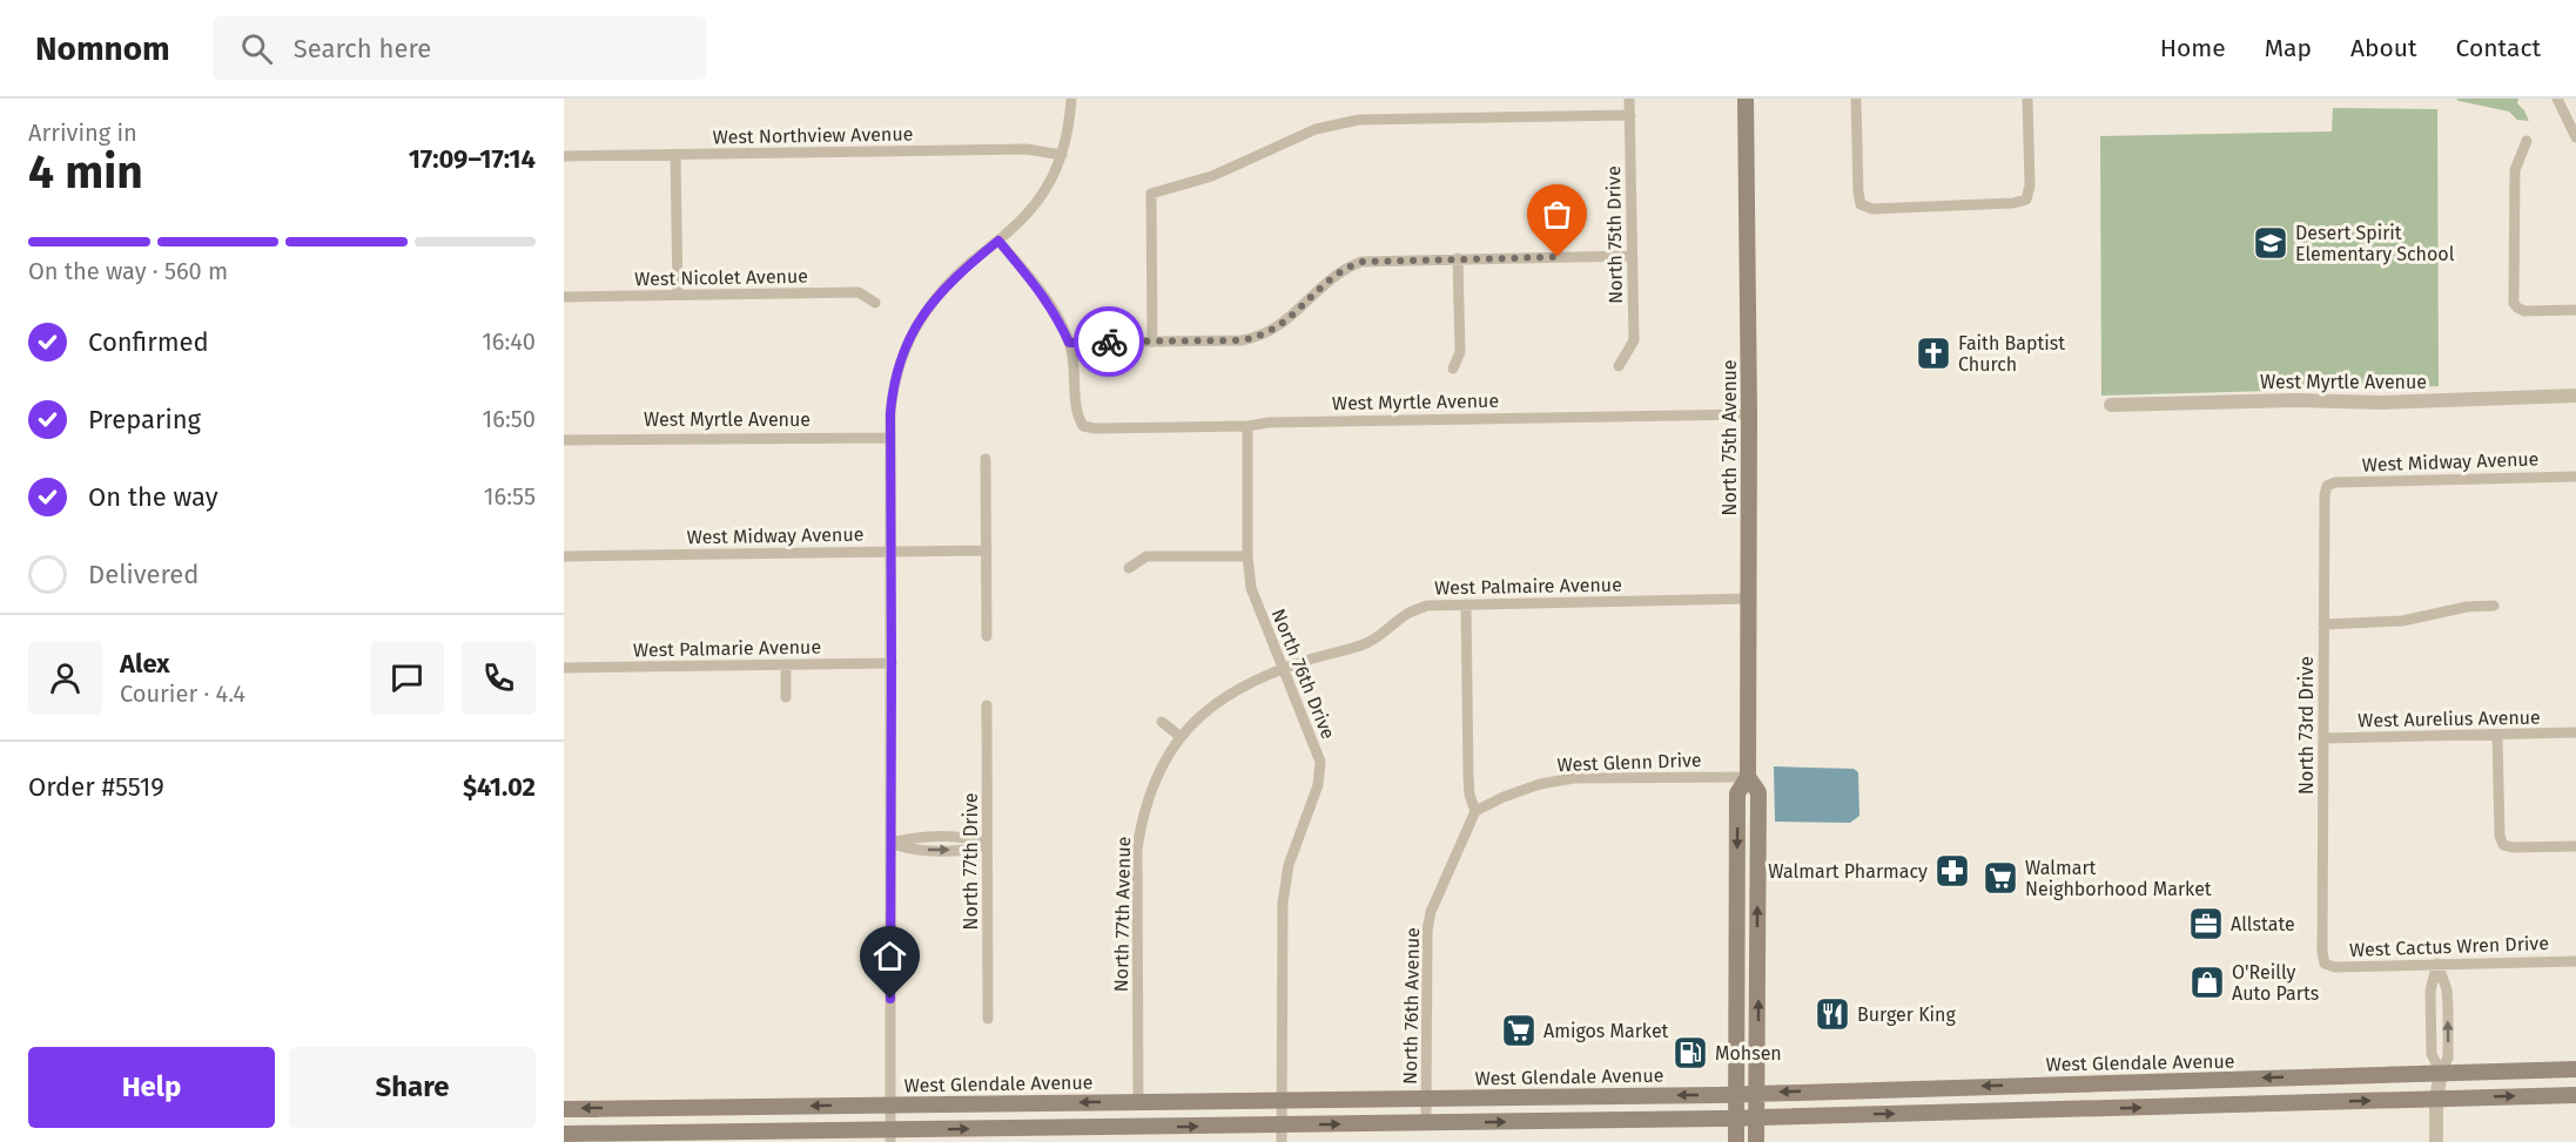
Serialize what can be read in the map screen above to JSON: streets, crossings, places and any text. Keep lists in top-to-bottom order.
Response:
{
  "streets": {
    "main road": ["North 75th Avenue", "West Glendale Avenue"],
    "street": [
      "West Northview Avenue",
      "North 75th Drive",
      "West Nicolet Avenue",
      "West Myrtle Avenue",
      "West Midway Avenue",
      "West Palmaire Avenue",
      "West Palmarie Avenue",
      "North 76th Drive",
      "West Aurelius Avenue",
      "North 73rd Drive",
      "West Glenn Drive",
      "North 77th Drive",
      "North 77th Avenue",
      "West Cactus Wren Drive",
      "North 76th Avenue"
    ]
  },
  "crossings": [
    ["West Myrtle Avenue", "North 75th Avenue"],
    ["West Myrtle Avenue", "North 76th Drive"],
    ["North 75th Avenue", "West Palmaire Avenue"],
    ["North 75th Avenue", "West Glenn Drive"],
    ["North 75th Avenue", "West Glendale Avenue"],
    ["West Midway Avenue", "North 73rd Drive"],
    ["West Palmaire Avenue", "North 76th Drive"],
    ["West Palmaire Avenue", "North 77th Avenue"],
    ["North 76th Drive", "North 77th Avenue"],
    ["North 76th Drive", "West Glendale Avenue"],
    ["West Aurelius Avenue", "North 73rd Drive"],
    ["North 73rd Drive", "West Cactus Wren Drive"],
    ["West Glenn Drive", "North 76th Avenue"],
    ["North 77th Avenue", "West Glendale Avenue"],
    ["North 76th Avenue", "West Glendale Avenue"]
  ],
  "places": {
    "school or university": ["Desert Spirit Elementary School"],
    "church": ["Faith Baptist Church"],
    "pharmacy": ["Walmart Pharmacy"],
    "supermarket": ["Walmart Neighborhood Market", "Amigos Market"],
    "office": ["Allstate"],
    "shop": ["O'Reilly Auto Parts"],
    "restaurant": ["Burger King"],
    "fuel station": ["Mohsen"]
  },
  "page": {
    "header": "Nomnom",
    "search": "Search here",
    "nav": [
      "Home",
      "Map",
      "About",
      "Contact"
    ],
    "heading": ["4 min", "Arriving in", "17:09–17:14"],
    "panel": [
      "Alex",
      "Courier · 4.4",
      "Order #5519",
      "$41.02"
    ],
    "bar": "On the way · 560 m",
    "list": [
      ["Confirmed", "16:40"],
      ["Preparing", "16:50"],
      ["On the way", "16:55"],
      "Delivered"
    ],
    "buttons": ["Help", "Share"]
  }
}
